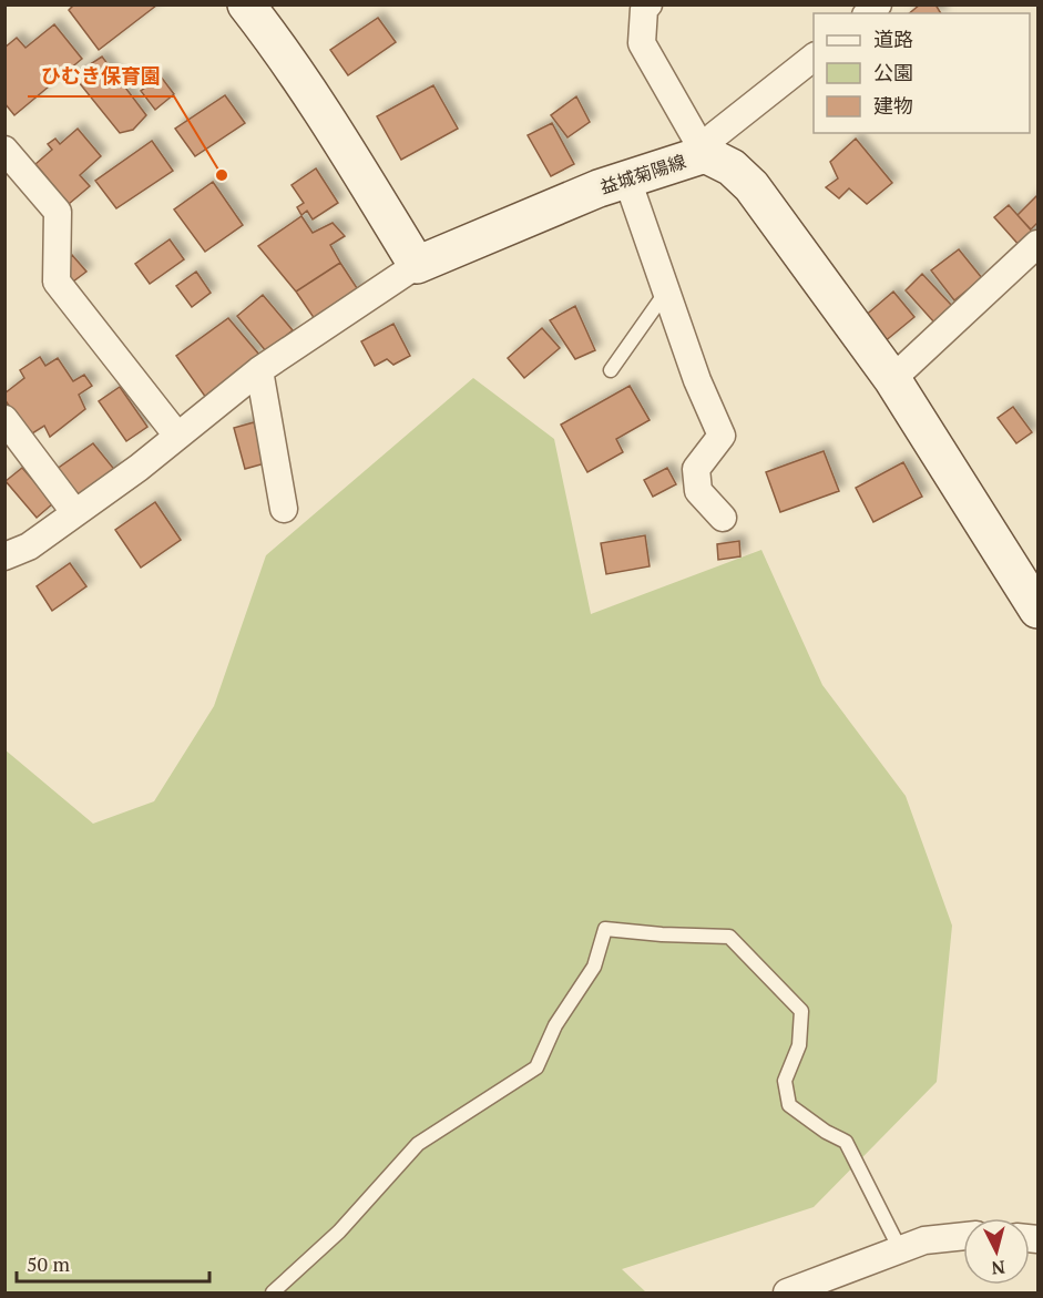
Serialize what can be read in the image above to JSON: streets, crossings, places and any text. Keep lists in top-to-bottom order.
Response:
{
  "streets": {
    "main road": ["益城菊陽線"]
  },
  "places": ["ひむき保育園"],
  "legend": ["道路", "公園", "建物"],
  "scale_bar": "50 m",
  "north": "bottom"
}
